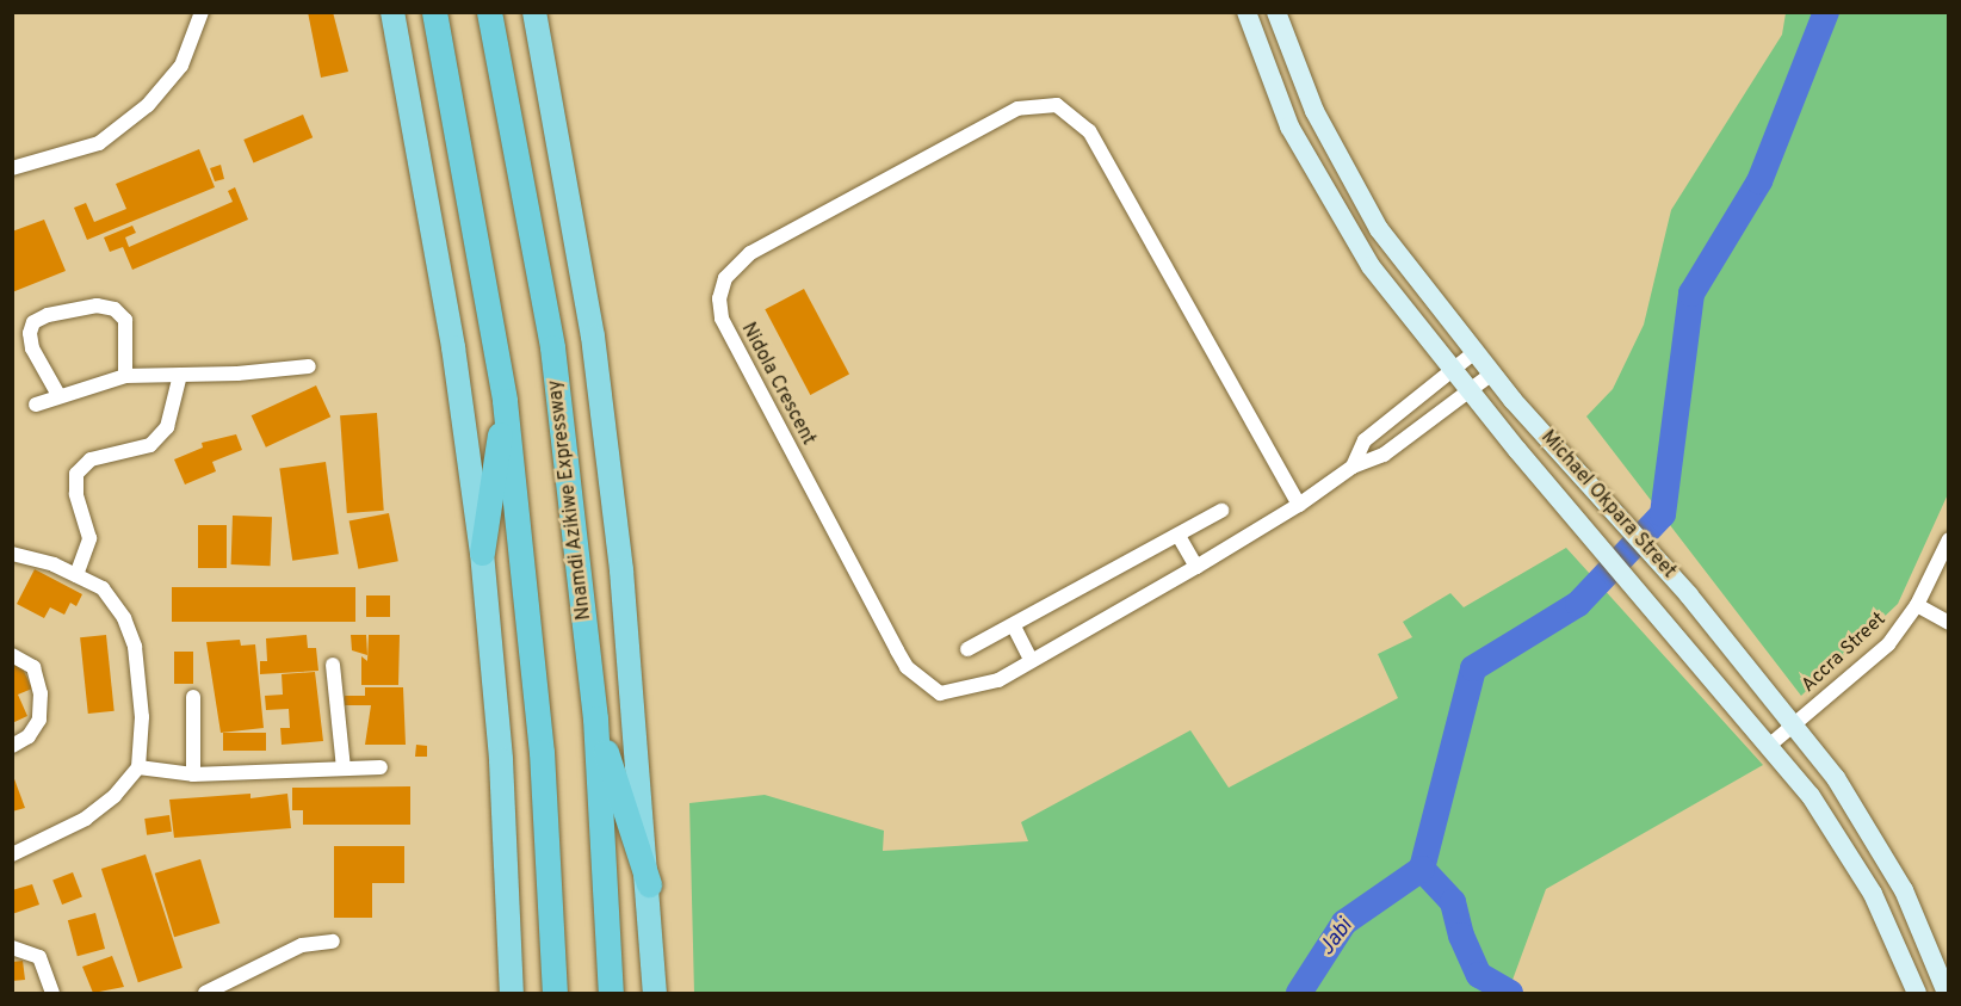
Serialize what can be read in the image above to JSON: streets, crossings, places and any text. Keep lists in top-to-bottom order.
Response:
{
  "streets": {
    "highway": ["Nnamdi Azikiwe Expressway"],
    "main road": ["Michael Okpara Street"],
    "street": ["Nidola Crescent", "Accra Street"]
  },
  "crossings": [
    ["Michael Okpara Street", "Accra Street"]
  ],
  "water": ["Jabi"]
}
